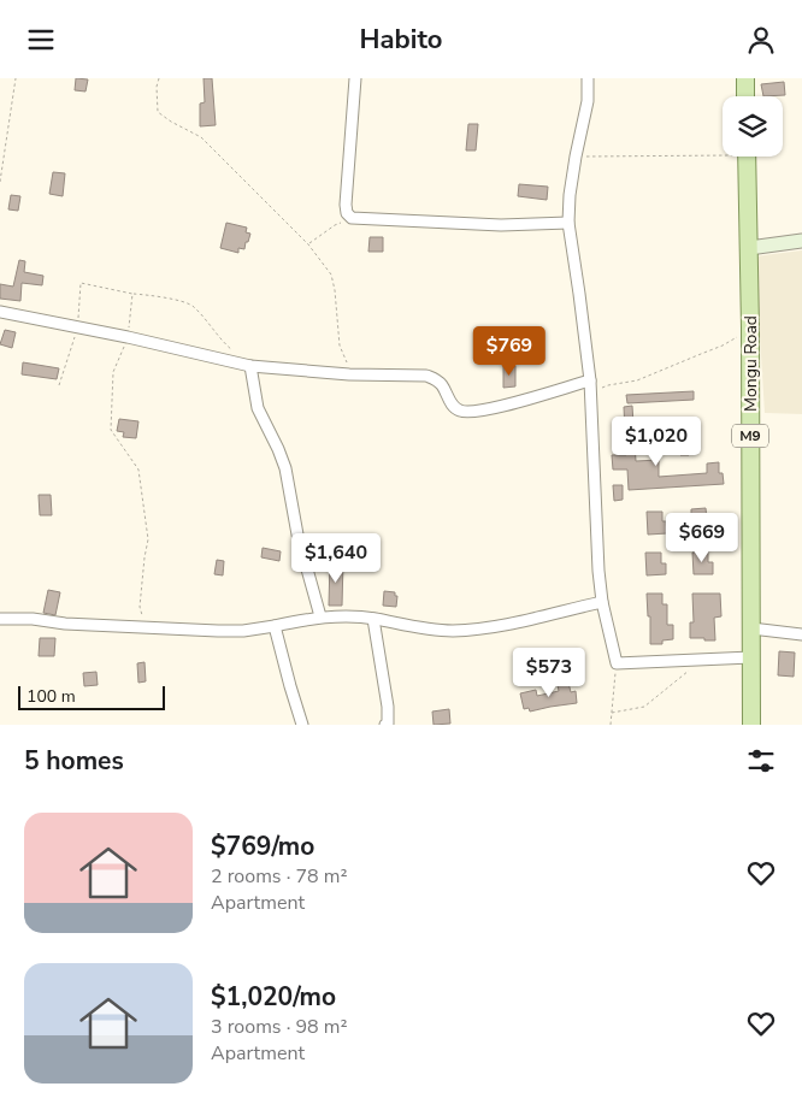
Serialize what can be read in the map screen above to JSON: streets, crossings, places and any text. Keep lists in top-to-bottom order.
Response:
{
  "streets": {
    "main road": ["Mongu Road", "M9"]
  },
  "scale_bar": "100 m",
  "page": {
    "header": "Habito",
    "price": [
      "$769",
      "$1,020",
      "$669",
      "$1,640",
      "$573"
    ],
    "scale": "100 m",
    "heading": "5 homes",
    "list": [
      {
        "name": "$769/mo",
        "note": "2 rooms · 78 m² · Apartment"
      },
      {
        "name": "$1,020/mo",
        "note": "3 rooms · 98 m² · Apartment"
      }
    ]
  }
}
